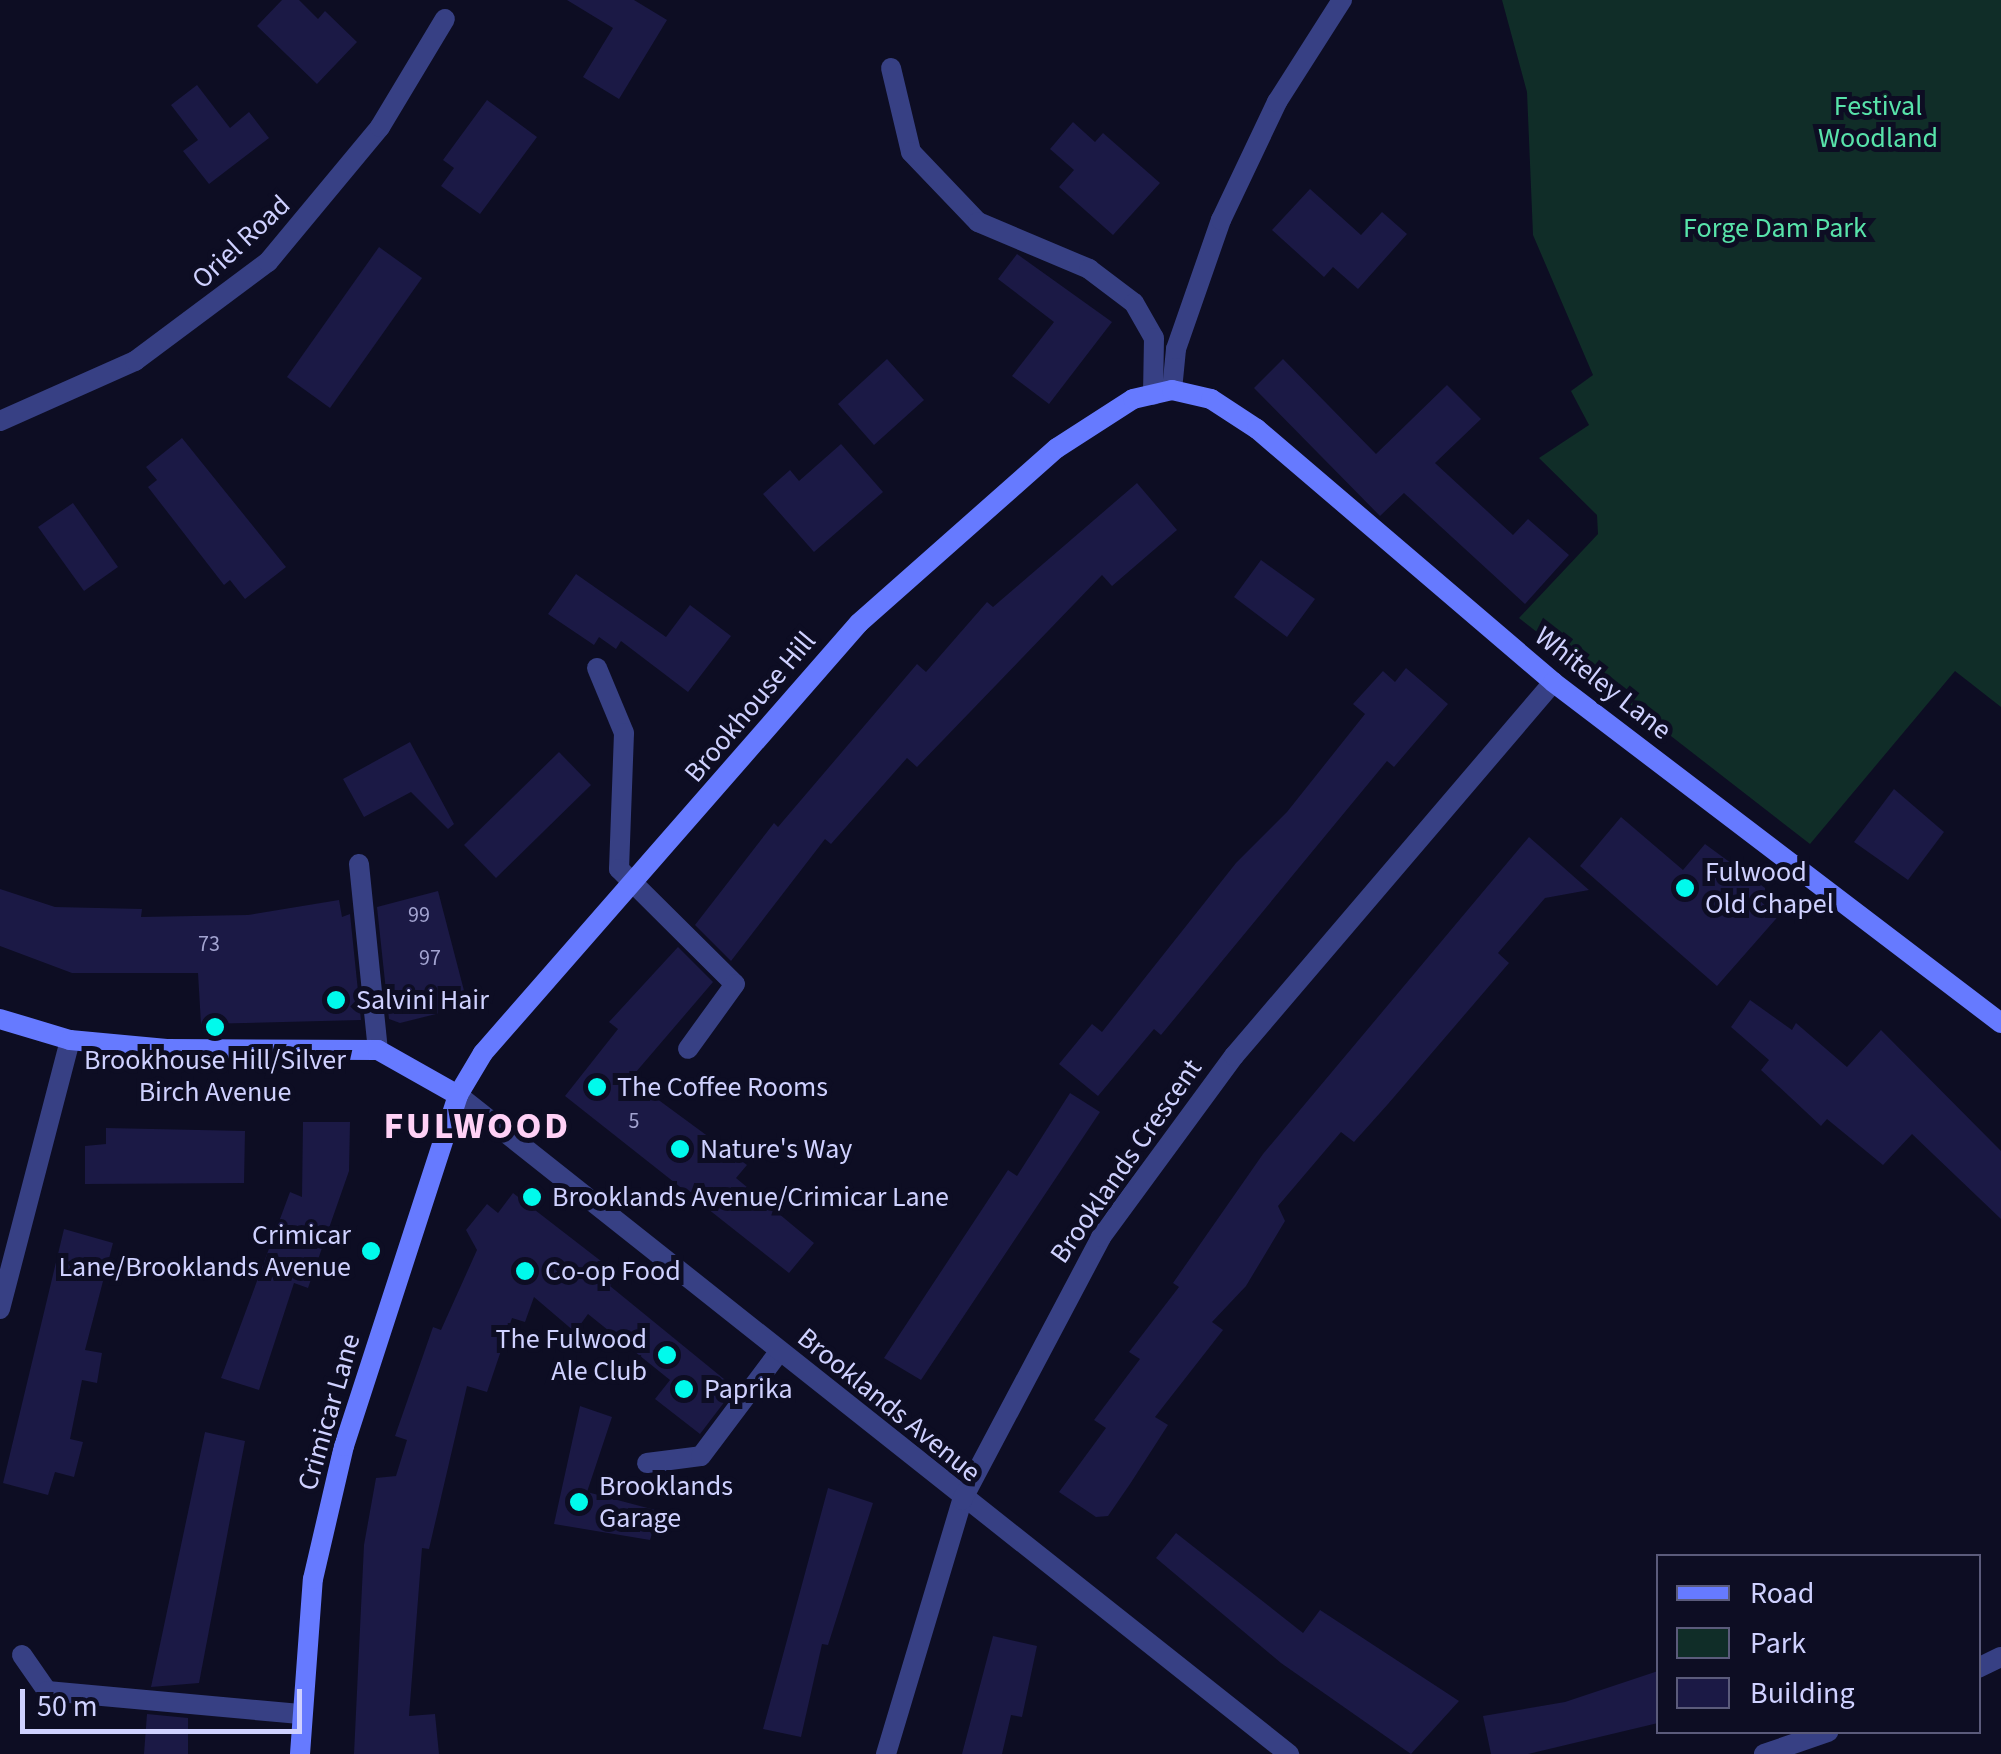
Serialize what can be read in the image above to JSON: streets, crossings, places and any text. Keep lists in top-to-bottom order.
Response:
{
  "streets": {
    "street": [
      "Oriel Road",
      "Whiteley Lane",
      "Brookhouse Hill",
      "Brooklands Crescent",
      "Brooklands Avenue",
      "Crimicar Lane"
    ]
  },
  "crossings": [
    ["Whiteley Lane", "Brookhouse Hill"],
    ["Whiteley Lane", "Brooklands Crescent"],
    ["Brookhouse Hill", "Brooklands Avenue"],
    ["Brookhouse Hill", "Crimicar Lane"],
    ["Brooklands Crescent", "Brooklands Avenue"],
    ["Brooklands Avenue", "Crimicar Lane"]
  ],
  "districts": ["FULWOOD"],
  "parks": ["Festival Woodland", "Forge Dam Park"],
  "places": [
    "Fulwood Old Chapel",
    "Salvini Hair",
    "Brookhouse Hill/Silver Birch Avenue",
    "The Coffee Rooms",
    "Nature's Way",
    "Brooklands Avenue/Crimicar Lane",
    "Crimicar Lane/Brooklands Avenue",
    "Co-op Food",
    "The Fulwood Ale Club",
    "Paprika",
    "Brooklands Garage"
  ],
  "house_numbers": [
    "99",
    "73",
    "97",
    "5"
  ],
  "legend": ["Road", "Park", "Building"],
  "scale_bar": "50 m"
}
